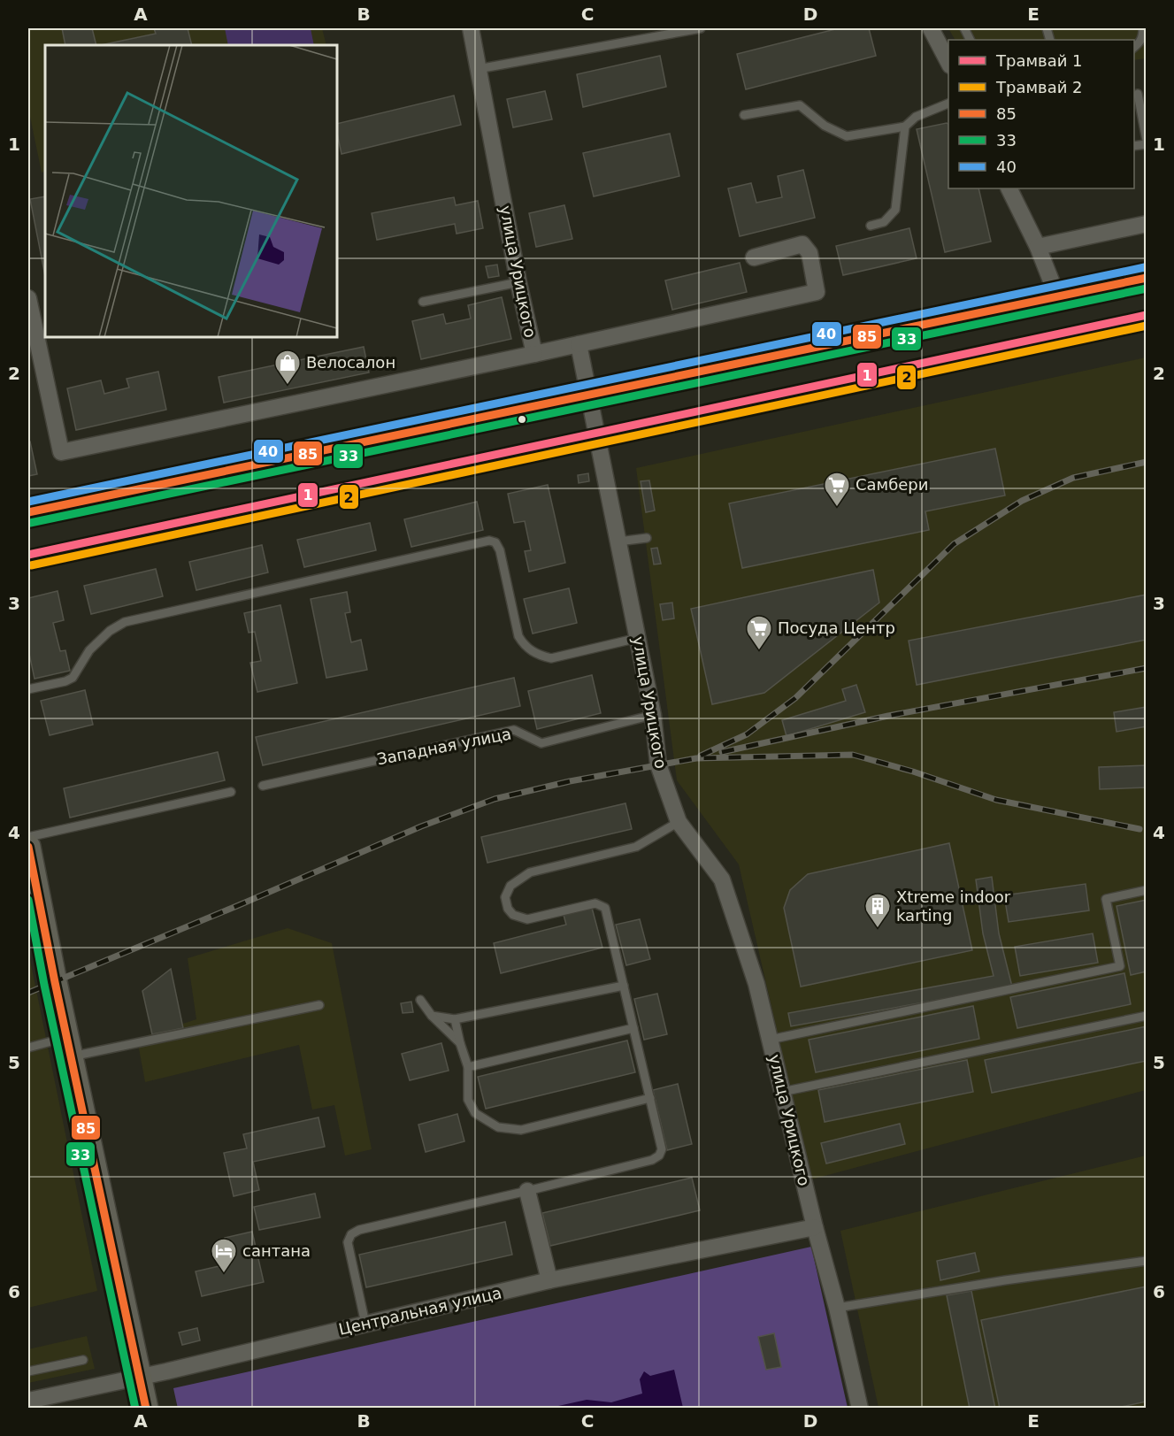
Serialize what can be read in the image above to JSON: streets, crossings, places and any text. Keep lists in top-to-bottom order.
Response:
{
  "streets": {
    "street": ["улица Урицкого", "Центральная улица"],
    "lane": ["Западная улица"]
  },
  "crossings": [
    ["улица Урицкого", "Западная улица"],
    ["улица Урицкого", "Центральная улица"]
  ],
  "places": {
    "shop": ["Велосалон"],
    "supermarket": ["Самбери", "Посуда Центр"],
    "building": ["Xtreme indoor karting"],
    "hotel": ["сантана"]
  },
  "lines": [
    "transit line 40",
    "transit line 85",
    "transit line 33",
    "tram line 1",
    "tram line 2"
  ],
  "legend": [
    "Трамвай 1",
    "Трамвай 2",
    "85",
    "33",
    "40"
  ],
  "grid": {
    "columns": [
      "A",
      "B",
      "C",
      "D",
      "E"
    ],
    "rows": [
      "1",
      "2",
      "3",
      "4",
      "5",
      "6"
    ]
  }
}
